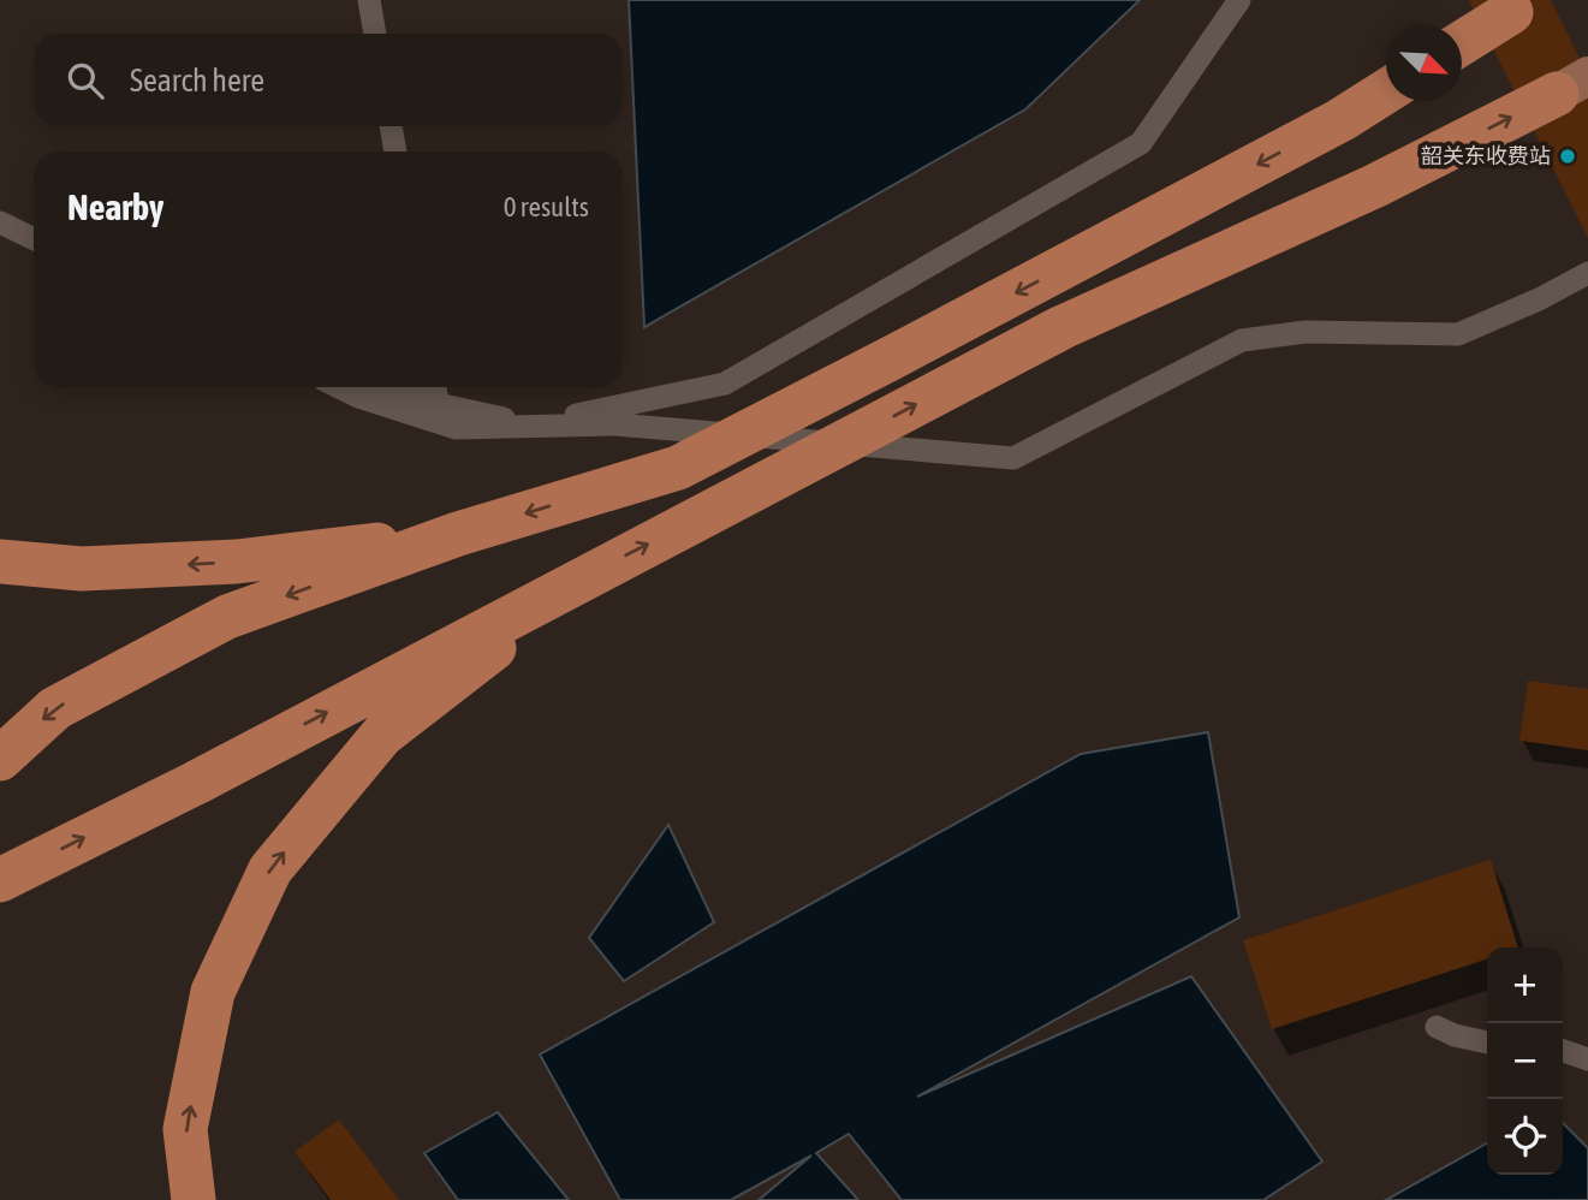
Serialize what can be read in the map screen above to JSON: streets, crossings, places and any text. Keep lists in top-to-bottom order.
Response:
{
  "places": ["韶关东收费站"],
  "north": "bottom right",
  "page": {
    "search": "Search here",
    "heading": ["Nearby", "0 results"],
    "map_buttons": ["+", "−"]
  }
}
